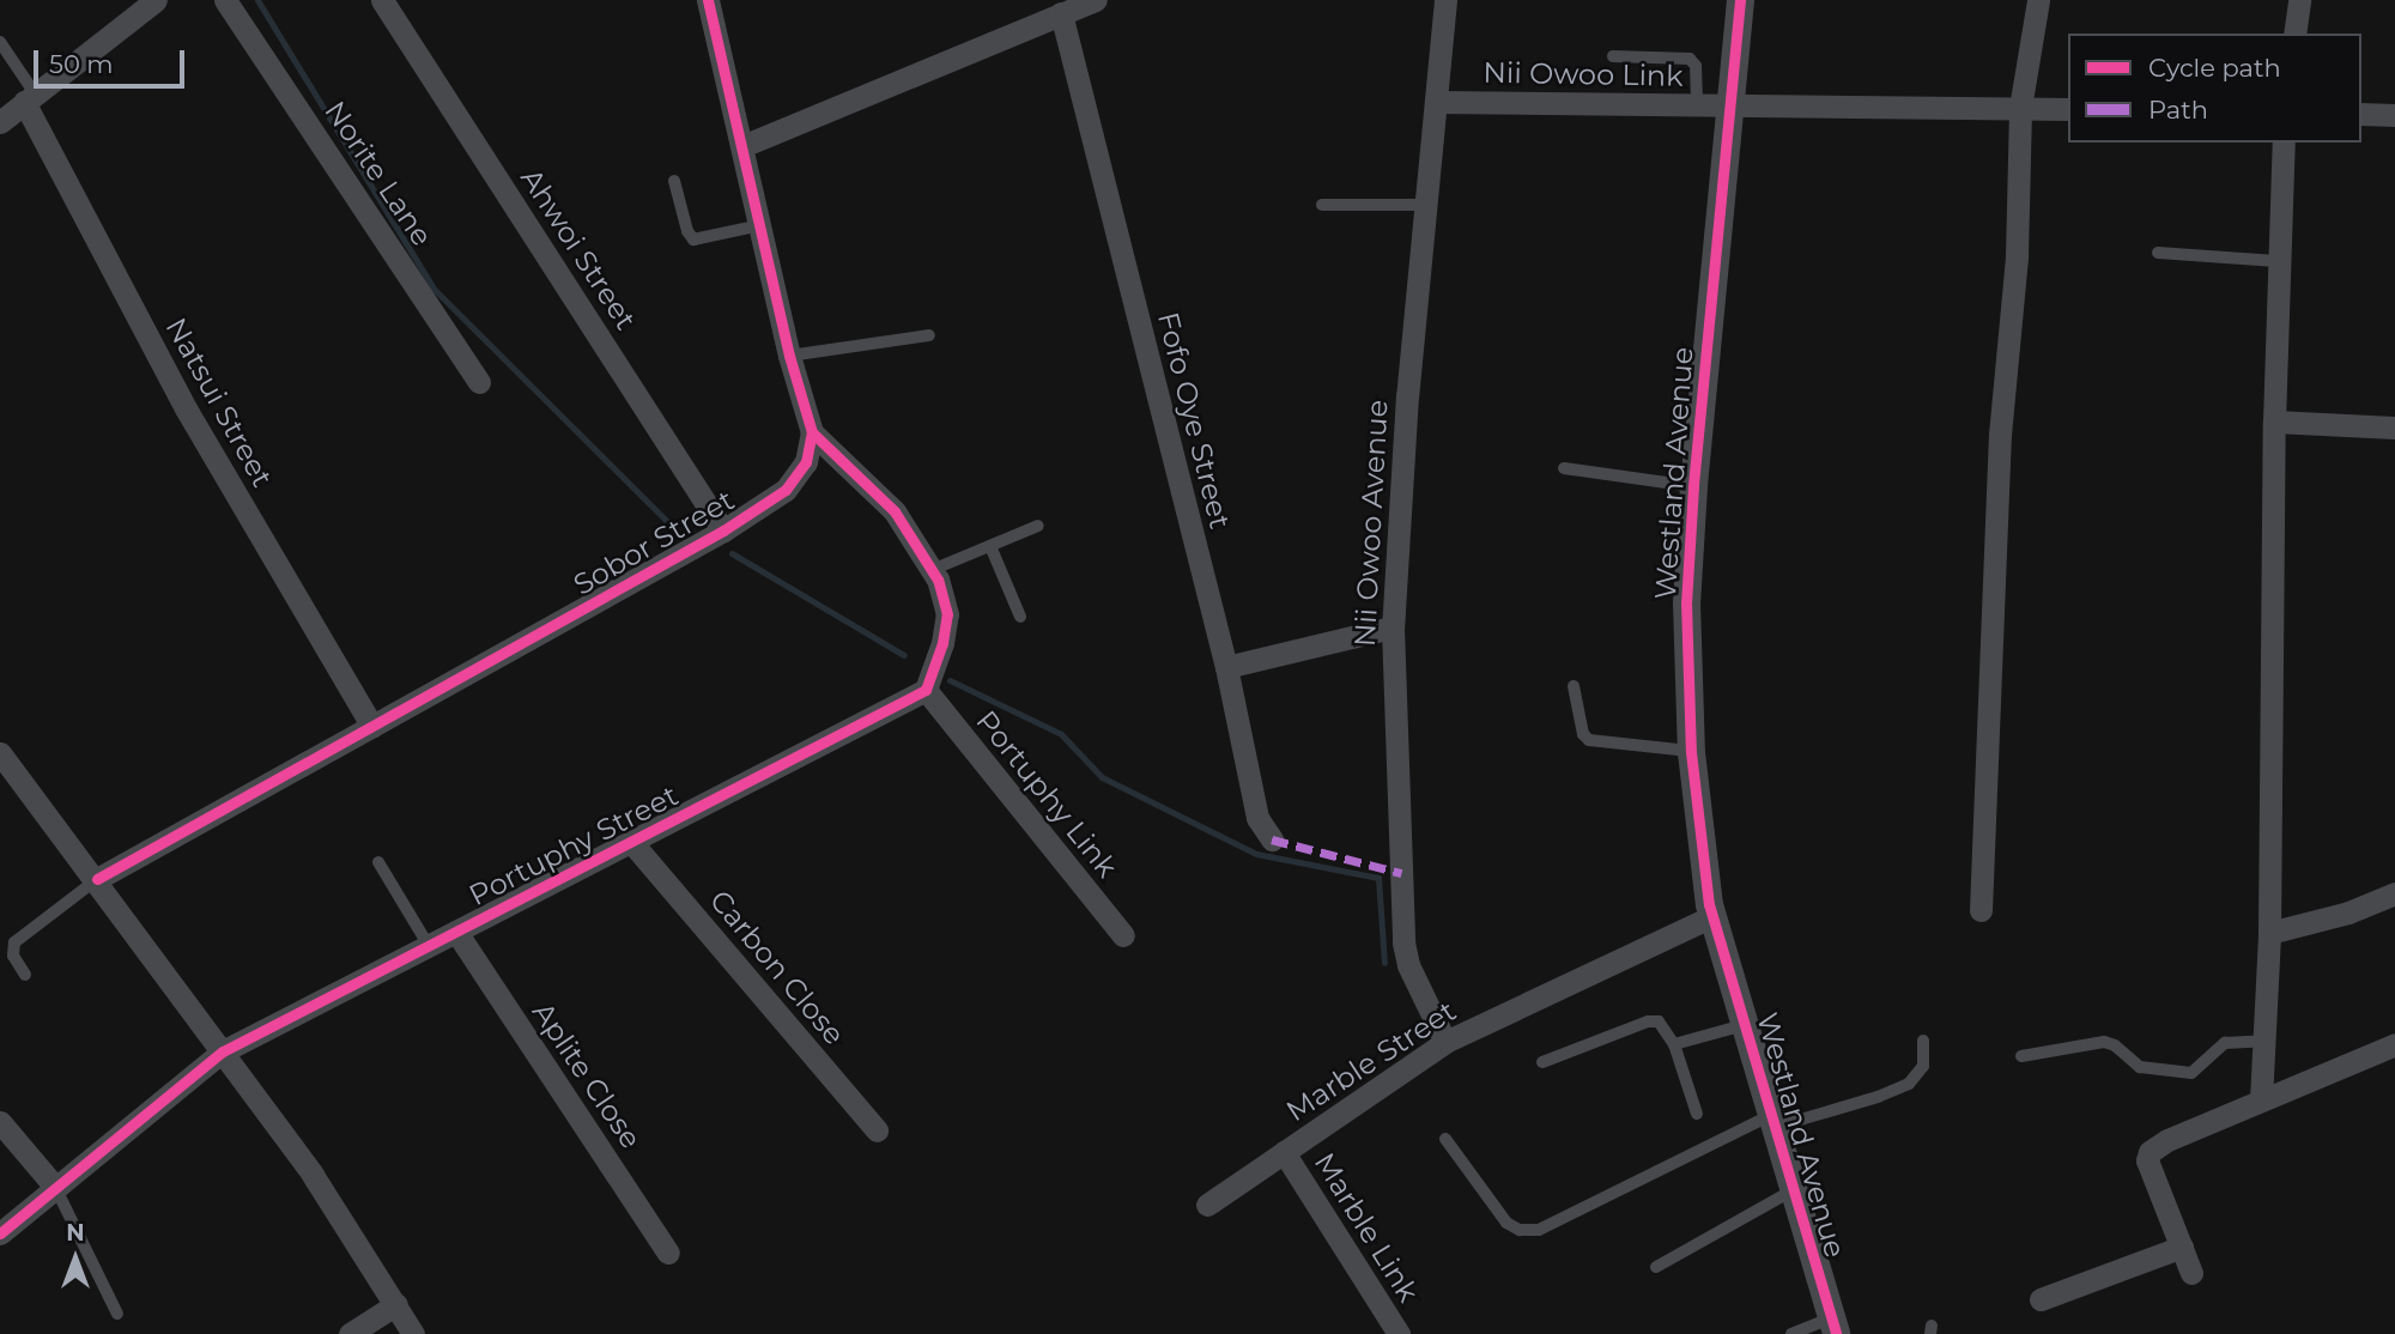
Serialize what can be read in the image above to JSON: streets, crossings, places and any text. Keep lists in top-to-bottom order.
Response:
{
  "streets": {
    "street": [
      "Nii Owoo Link",
      "Norite Lane",
      "Ahwoi Street",
      "Natsui Street",
      "Fofo Oye Street",
      "Westland Avenue",
      "Nii Owoo Avenue",
      "Sobor Street",
      "Portuphy Link",
      "Portuphy Street",
      "Carbon Close",
      "Marble Street",
      "Aplite Close",
      "Marble Link"
    ]
  },
  "crossings": [
    ["Nii Owoo Link", "Westland Avenue"],
    ["Nii Owoo Link", "Nii Owoo Avenue"],
    ["Ahwoi Street", "Sobor Street"],
    ["Natsui Street", "Sobor Street"],
    ["Westland Avenue", "Marble Street"],
    ["Nii Owoo Avenue", "Marble Street"],
    ["Portuphy Link", "Portuphy Street"],
    ["Portuphy Street", "Carbon Close"],
    ["Portuphy Street", "Aplite Close"],
    ["Marble Street", "Marble Link"]
  ],
  "legend": ["Cycle path", "Path"],
  "scale_bar": "50 m",
  "north": "top"
}
